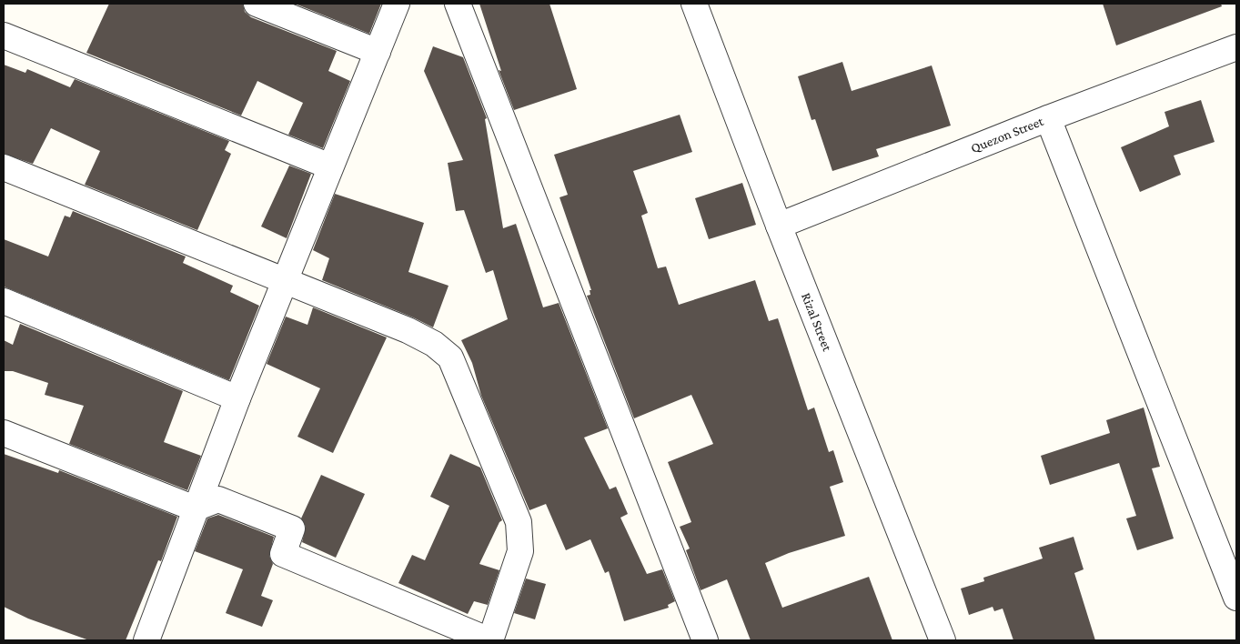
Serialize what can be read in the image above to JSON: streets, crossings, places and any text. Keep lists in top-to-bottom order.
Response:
{
  "streets": {
    "street": ["Quezon Street", "Rizal Street"]
  },
  "crossings": [
    ["Quezon Street", "Rizal Street"]
  ]
}
